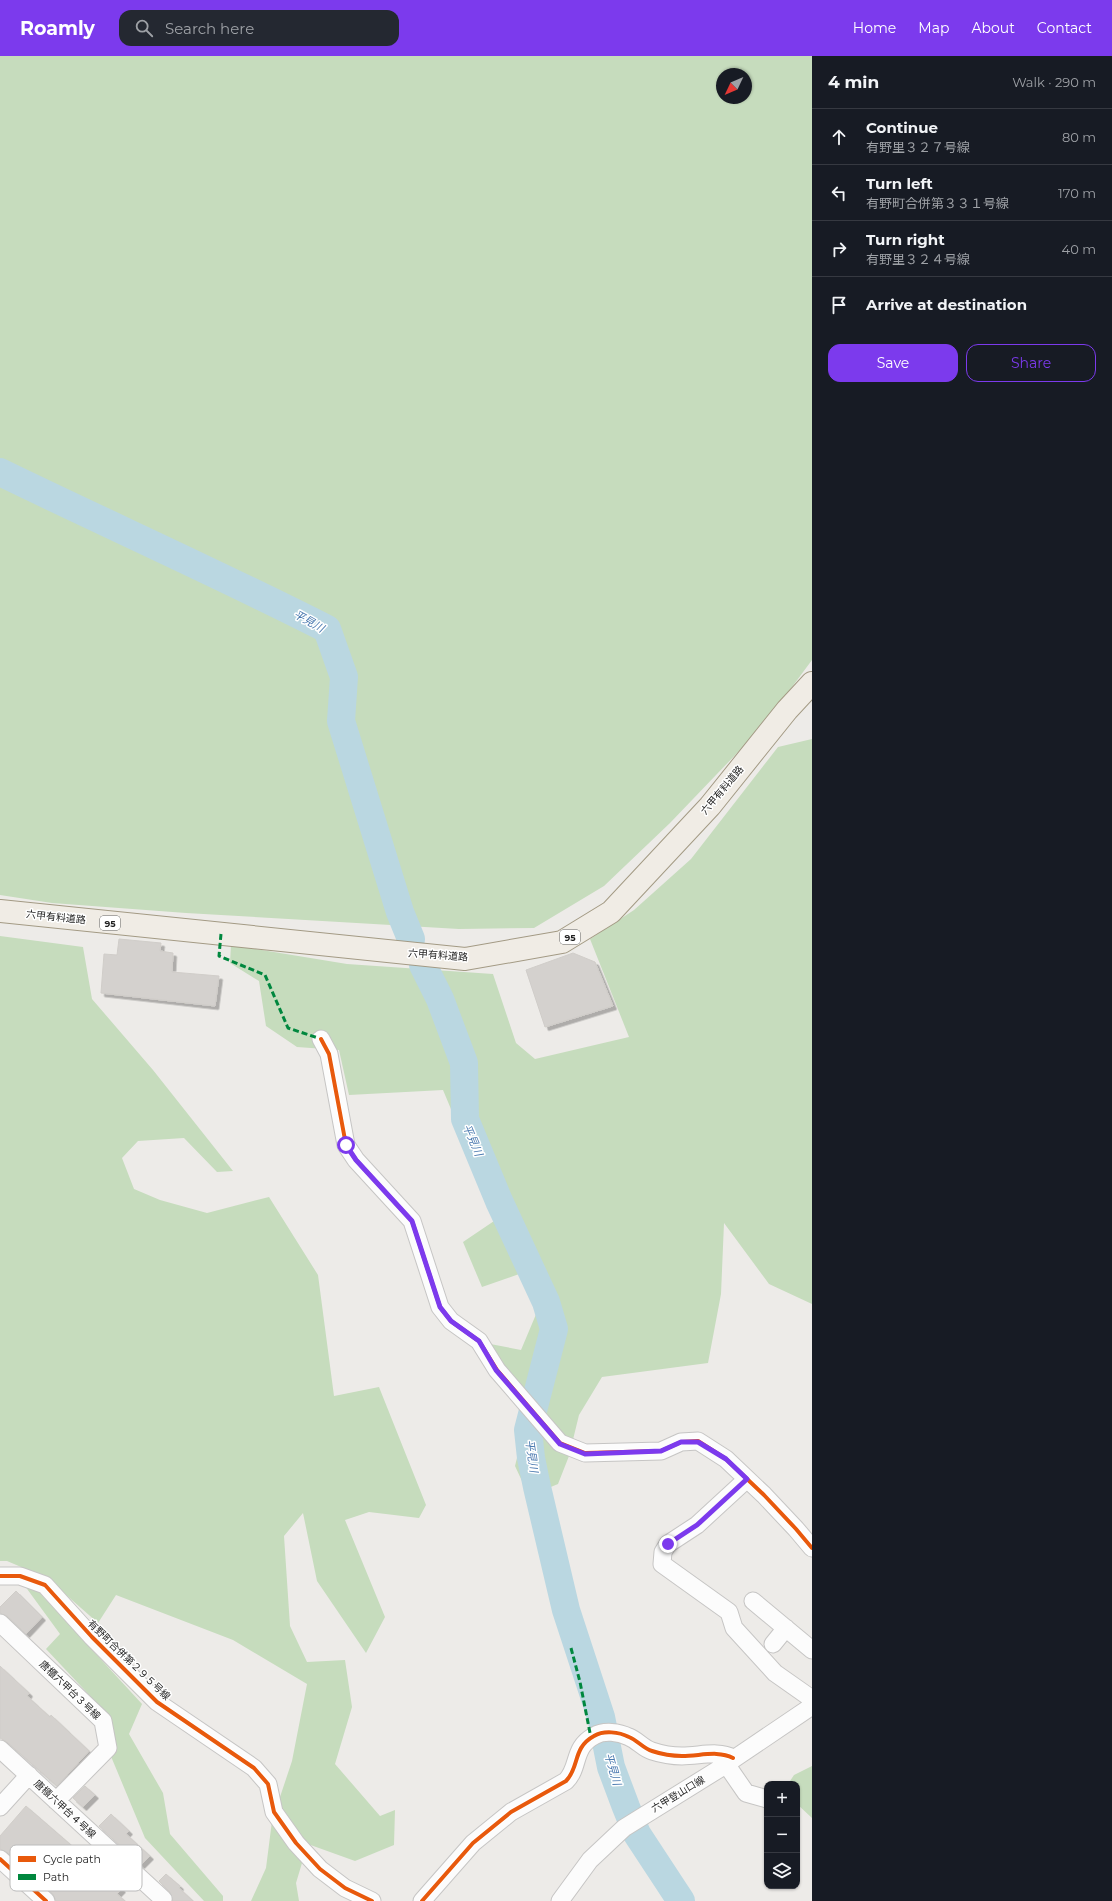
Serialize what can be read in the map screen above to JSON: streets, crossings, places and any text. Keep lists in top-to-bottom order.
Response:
{
  "streets": {
    "main road": ["六甲有料道路", "95"],
    "street": [
      "有野町合併第２９５号線",
      "唐櫃六甲台３号線",
      "六甲登山口線",
      "唐櫃六甲台４号線"
    ]
  },
  "crossings": [
    ["唐櫃六甲台３号線", "唐櫃六甲台４号線"]
  ],
  "water": ["平見川"],
  "legend": ["Cycle path", "Path"],
  "north": "bottom left",
  "page": {
    "header": "Roamly",
    "search": "Search here",
    "nav": [
      "Home",
      "Map",
      "About",
      "Contact"
    ],
    "heading": ["4 min", "Walk · 290 m"],
    "list": [
      ["Continue", "有野里３２７号線", "80 m"],
      ["Turn left", "有野町合併第３３１号線", "170 m"],
      ["Turn right", "有野里３２４号線", "40 m"],
      "Arrive at destination"
    ],
    "buttons": ["Save", "Share"],
    "map_buttons": ["+", "−"]
  }
}
